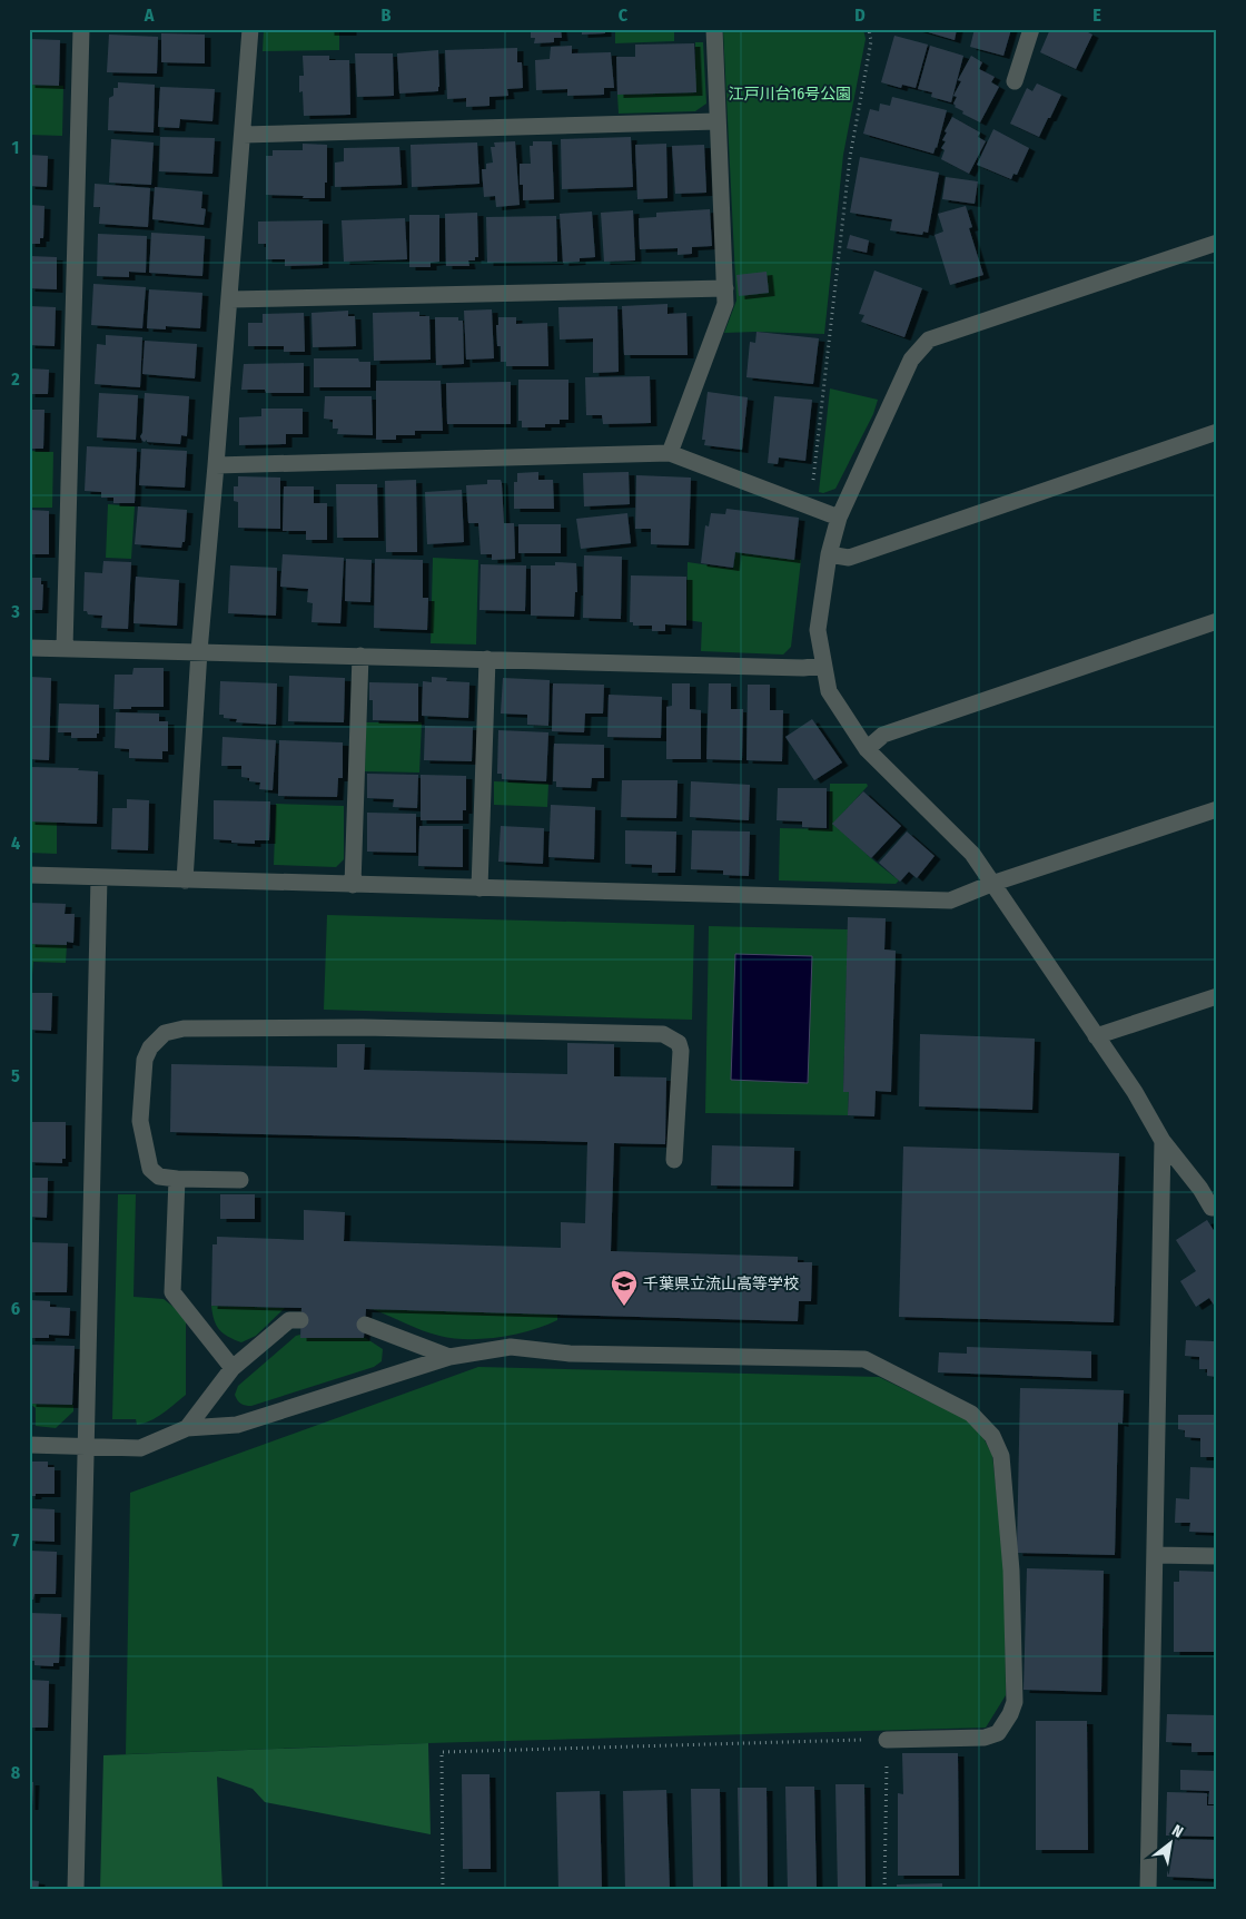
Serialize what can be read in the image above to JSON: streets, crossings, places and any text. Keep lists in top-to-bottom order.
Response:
{
  "parks": ["江戸川台16号公園"],
  "places": {
    "school or university": ["千葉県立流山高等学校"]
  },
  "north": "top right",
  "grid": {
    "columns": [
      "A",
      "B",
      "C",
      "D",
      "E"
    ],
    "rows": [
      "1",
      "2",
      "3",
      "4",
      "5",
      "6",
      "7",
      "8"
    ]
  }
}
